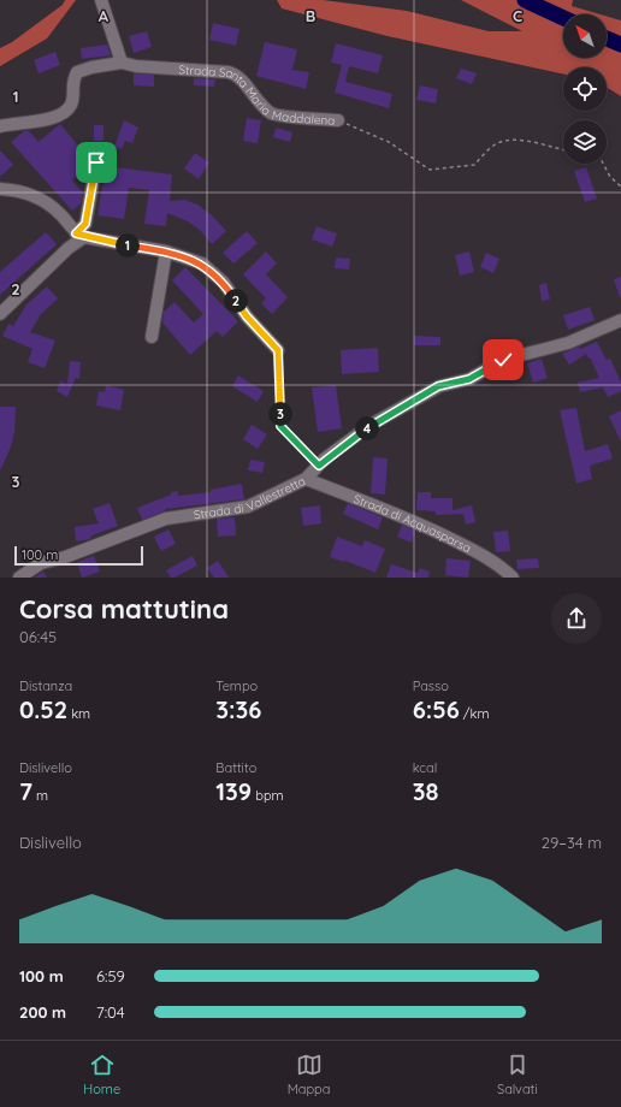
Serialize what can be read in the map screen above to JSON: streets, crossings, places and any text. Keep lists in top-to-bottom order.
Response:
{
  "streets": {
    "street": ["Strada Santa Maria Maddalena", "Strada di Vallestretta", "Strada di Acquasparsa"]
  },
  "crossings": [
    ["Strada di Vallestretta", "Strada di Acquasparsa"]
  ],
  "scale_bar": "100 m",
  "north": "top left",
  "page": {
    "pins": [
      "1",
      "2",
      "3",
      "4"
    ],
    "scale": "100 m",
    "heading": ["Corsa mattutina", "06:45"],
    "stats": [
      ["Distanza", "0.52 km"],
      ["Tempo", "3:36"],
      ["Passo", "6:56 /km"],
      ["Dislivello", "7 m"],
      ["Battito", "139 bpm"],
      ["kcal", "38"]
    ],
    "chart": ["Dislivello", "29–34 m"],
    "list": [
      {
        "name": "100 m",
        "note": "6:59"
      },
      {
        "name": "200 m",
        "note": "7:04"
      }
    ],
    "tabs": ["Home", "Mappa", "Salvati"]
  },
  "grid": {
    "columns": ["A", "B", "C"],
    "rows": ["1", "2", "3"]
  }
}
